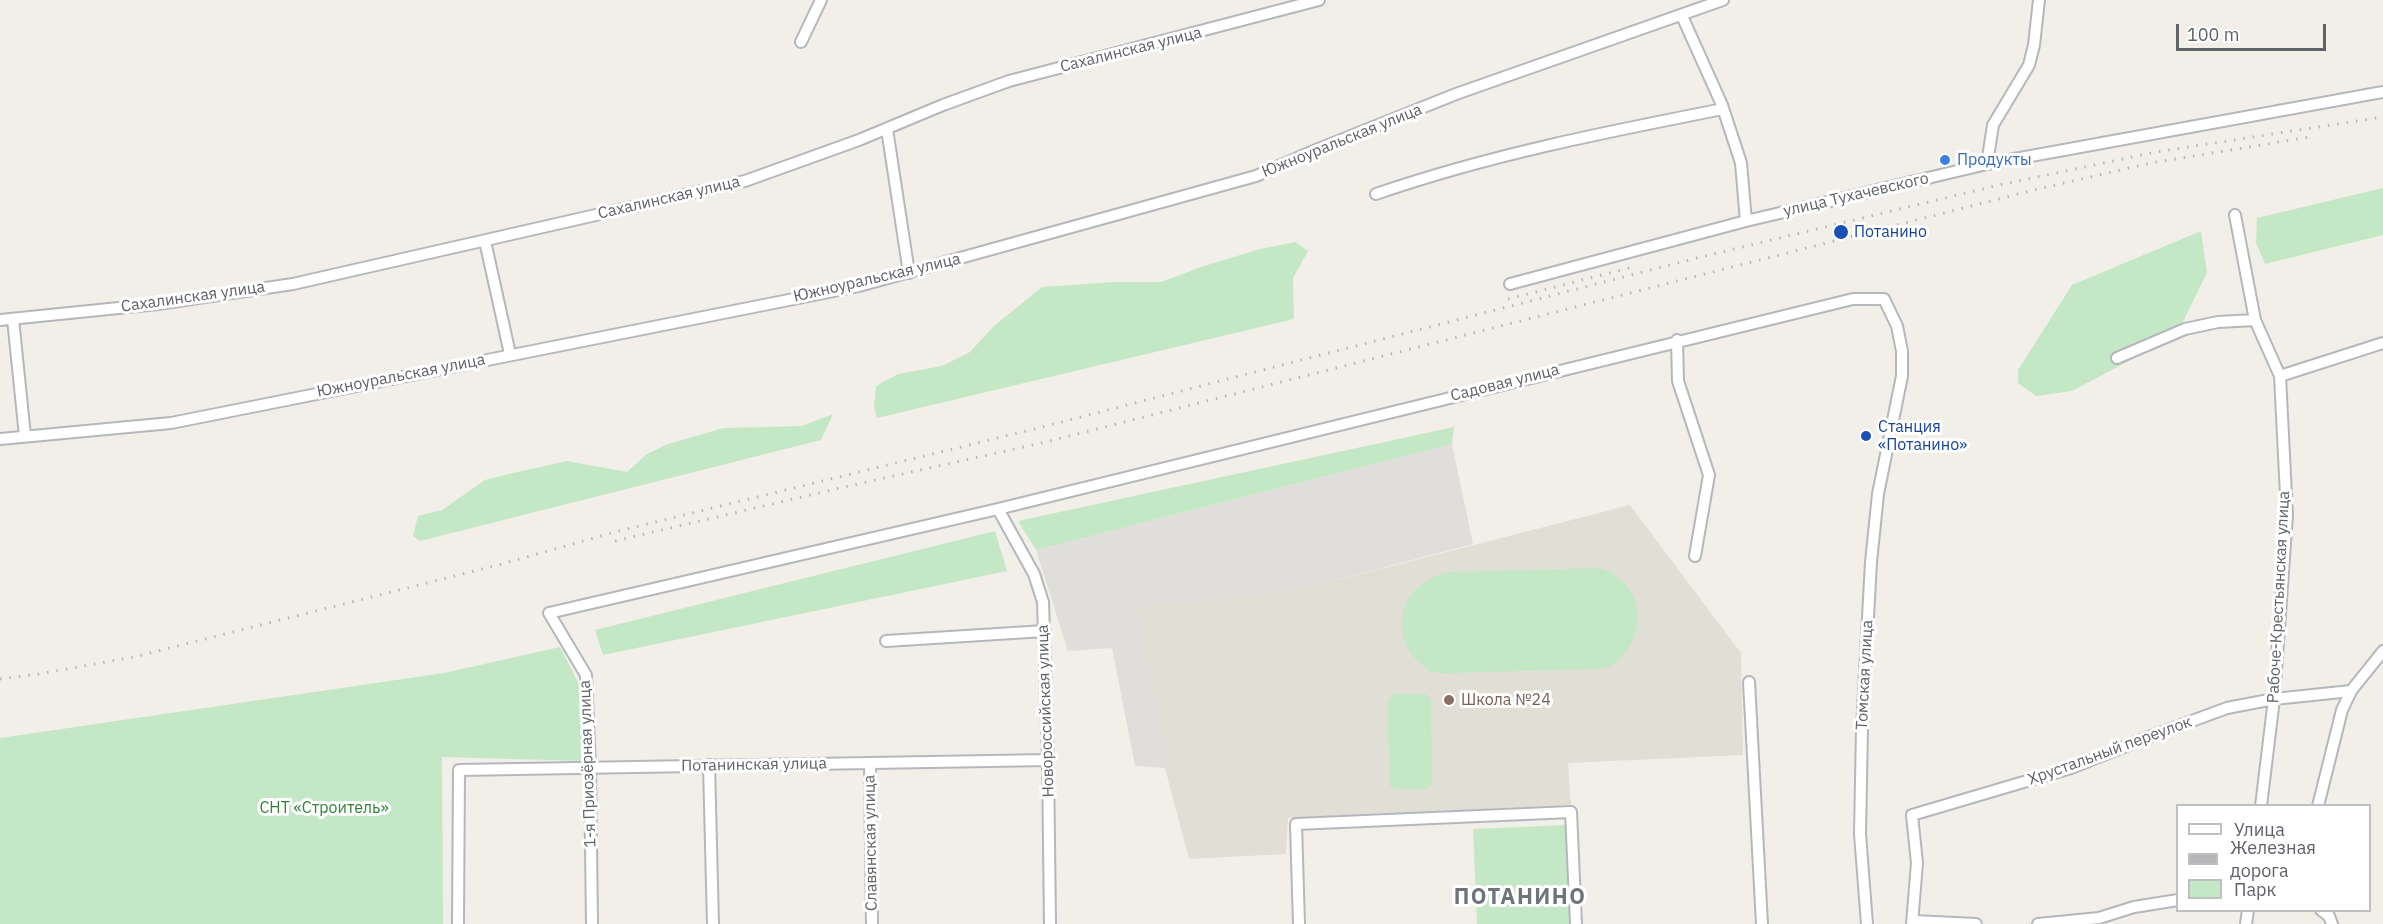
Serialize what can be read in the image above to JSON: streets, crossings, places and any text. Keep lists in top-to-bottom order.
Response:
{
  "streets": {
    "street": [
      "Сахалинская улица",
      "Южноуральская улица",
      "улица Тухачевского",
      "Садовая улица",
      "Рабоче-Крестьянская улица",
      "Томская улица",
      "Новороссийская улица",
      "Хрустальный переулок",
      "1-я Приозёрная улица",
      "Потанинская улица",
      "Славянская улица"
    ]
  },
  "crossings": [
    ["Садовая улица", "Томская улица"],
    ["Садовая улица", "Новороссийская улица"],
    ["Садовая улица", "1-я Приозёрная улица"],
    ["Рабоче-Крестьянская улица", "Хрустальный переулок"],
    ["Новороссийская улица", "Потанинская улица"],
    ["1-я Приозёрная улица", "Потанинская улица"],
    ["Потанинская улица", "Славянская улица"]
  ],
  "districts": ["ПОТАНИНО"],
  "parks": ["СНТ «Строитель»"],
  "places": [
    "Продукты",
    "Потанино",
    "Станция «Потанино»",
    "Школа №24"
  ],
  "legend": ["Улица", "Железная дорога", "Парк"],
  "scale_bar": "100 m"
}
